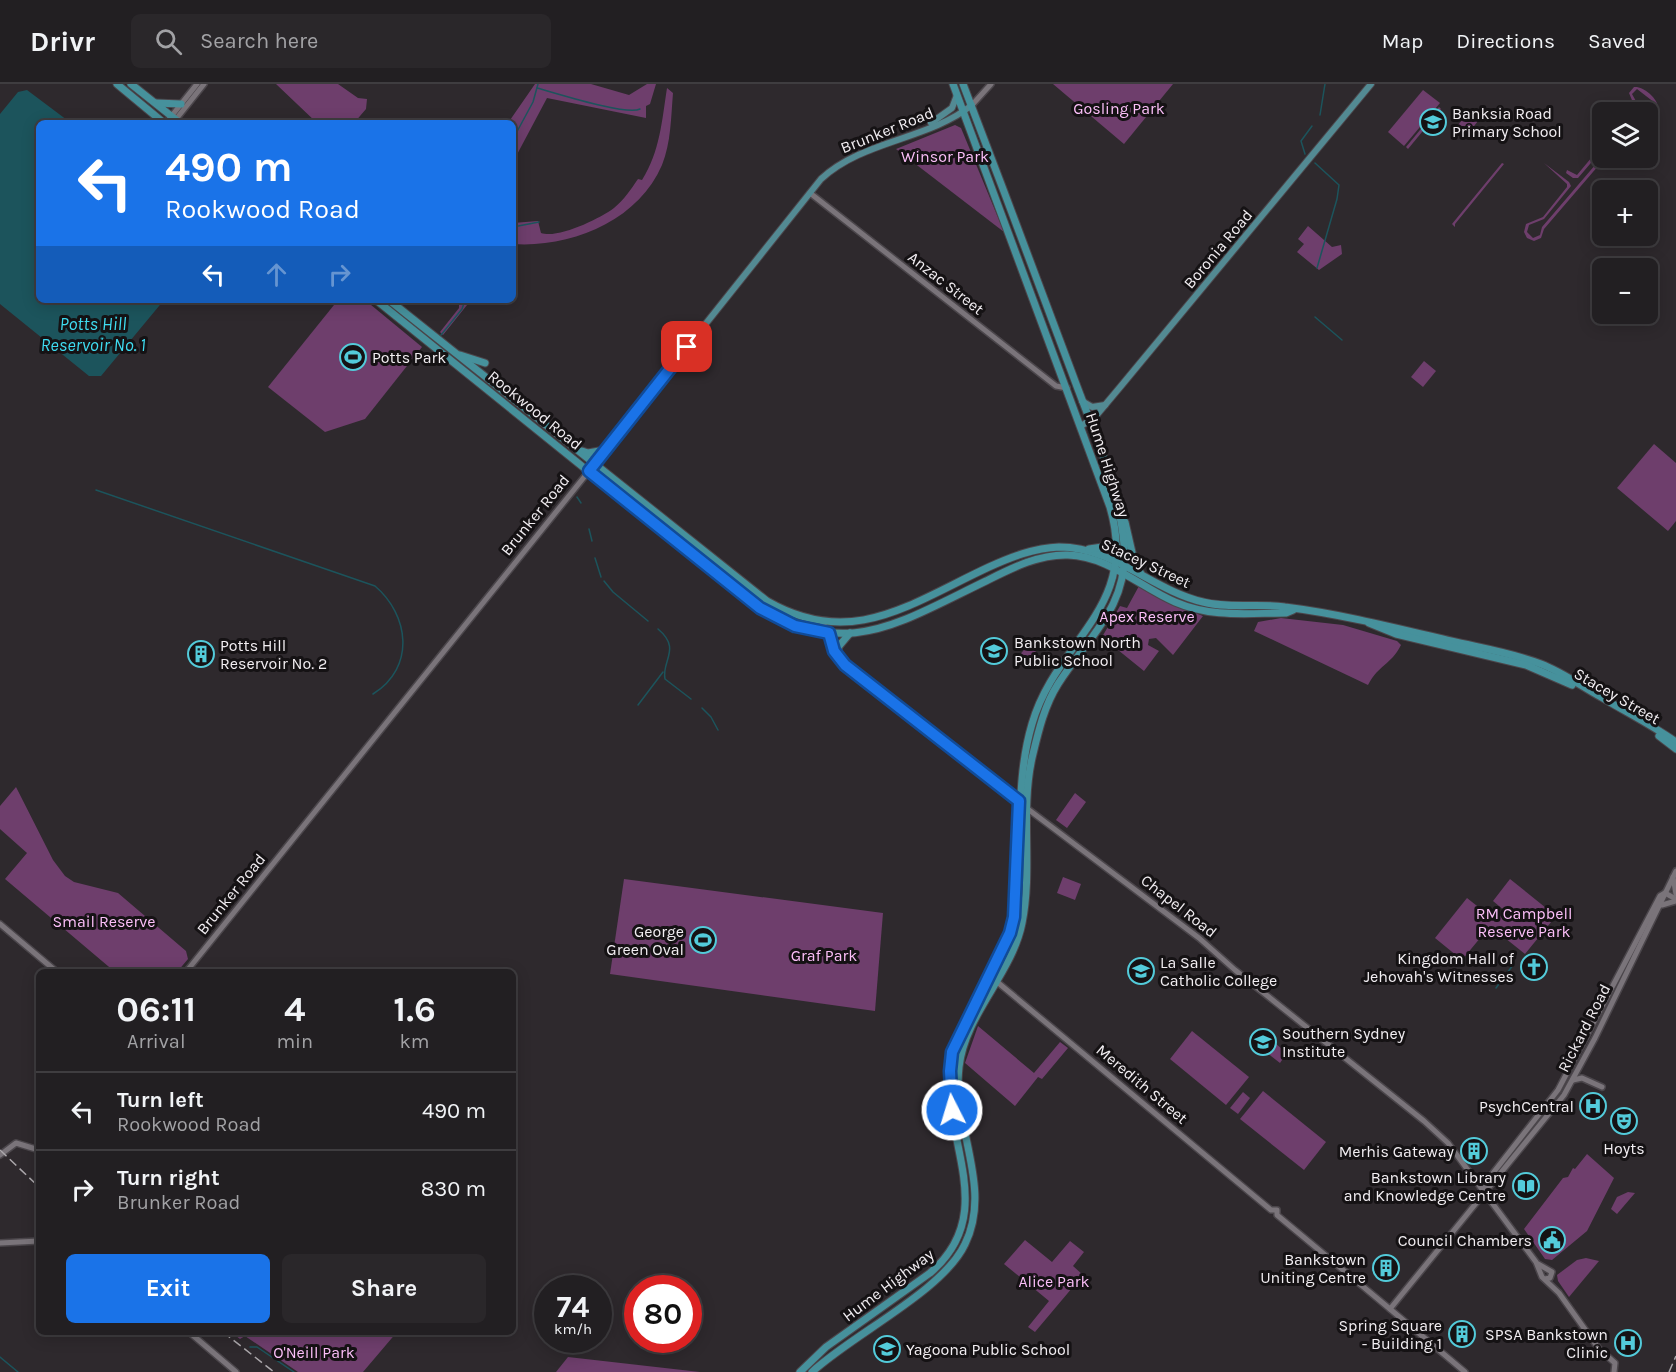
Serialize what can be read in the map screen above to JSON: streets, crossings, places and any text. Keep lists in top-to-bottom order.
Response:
{
  "streets": {
    "highway": [
      "Brunker Road",
      "Rookwood Road",
      "Hume Highway",
      "Stacey Street"
    ],
    "main road": [
      "Boronia Road",
      "Anzac Street",
      "Chapel Road",
      "Rickard Road",
      "Meredith Street"
    ]
  },
  "crossings": [
    ["Brunker Road", "Anzac Street"],
    ["Brunker Road", "Rookwood Road"],
    ["Brunker Road", "Hume Highway"],
    ["Boronia Road", "Hume Highway"],
    ["Anzac Street", "Hume Highway"],
    ["Rookwood Road", "Stacey Street"],
    ["Hume Highway", "Stacey Street"],
    ["Hume Highway", "Chapel Road"],
    ["Hume Highway", "Meredith Street"],
    ["Chapel Road", "Rickard Road"],
    ["Rickard Road", "Meredith Street"]
  ],
  "water": ["Potts Hill Reservoir No. 1"],
  "parks": [
    "Gosling Park",
    "Winsor Park",
    "Apex Reserve",
    "RM Campbell Reserve Park",
    "Smail Reserve",
    "Graf Park",
    "Alice Park",
    "O'Neill Park"
  ],
  "places": {
    "school or university": [
      "Banksia Road Primary School",
      "Bankstown North Public School",
      "La Salle Catholic College",
      "Southern Sydney Institute",
      "Yagoona Public School"
    ],
    "sports": ["Potts Park", "George Green Oval"],
    "building": [
      "Potts Hill Reservoir No. 2",
      "Merhis Gateway",
      "Bankstown Uniting Centre",
      "Spring Square - Building 1"
    ],
    "church": ["Kingdom Hall of Jehovah's Witnesses"],
    "hospital": ["PsychCentral", "SPSA Bankstown Clinic"],
    "theatre": ["Hoyts"],
    "library": ["Bankstown Library and Knowledge Centre"],
    "public building": ["Council Chambers"]
  },
  "page": {
    "header": "Drivr",
    "search": "Search here",
    "nav": ["Map", "Directions", "Saved"],
    "map_buttons": ["+", "−"],
    "turn": ["490 m", "Rookwood Road"],
    "eta": [
      "06:11",
      "Arrival",
      "4",
      "min",
      "1.6",
      "km"
    ],
    "list": [
      {
        "name": "Turn left",
        "note": "Rookwood Road",
        "value": "490 m"
      },
      {
        "name": "Turn right",
        "note": "Brunker Road",
        "value": "830 m"
      }
    ],
    "buttons": ["Exit", "Share"],
    "speed": "74 km/h",
    "limit": "80"
  }
}
